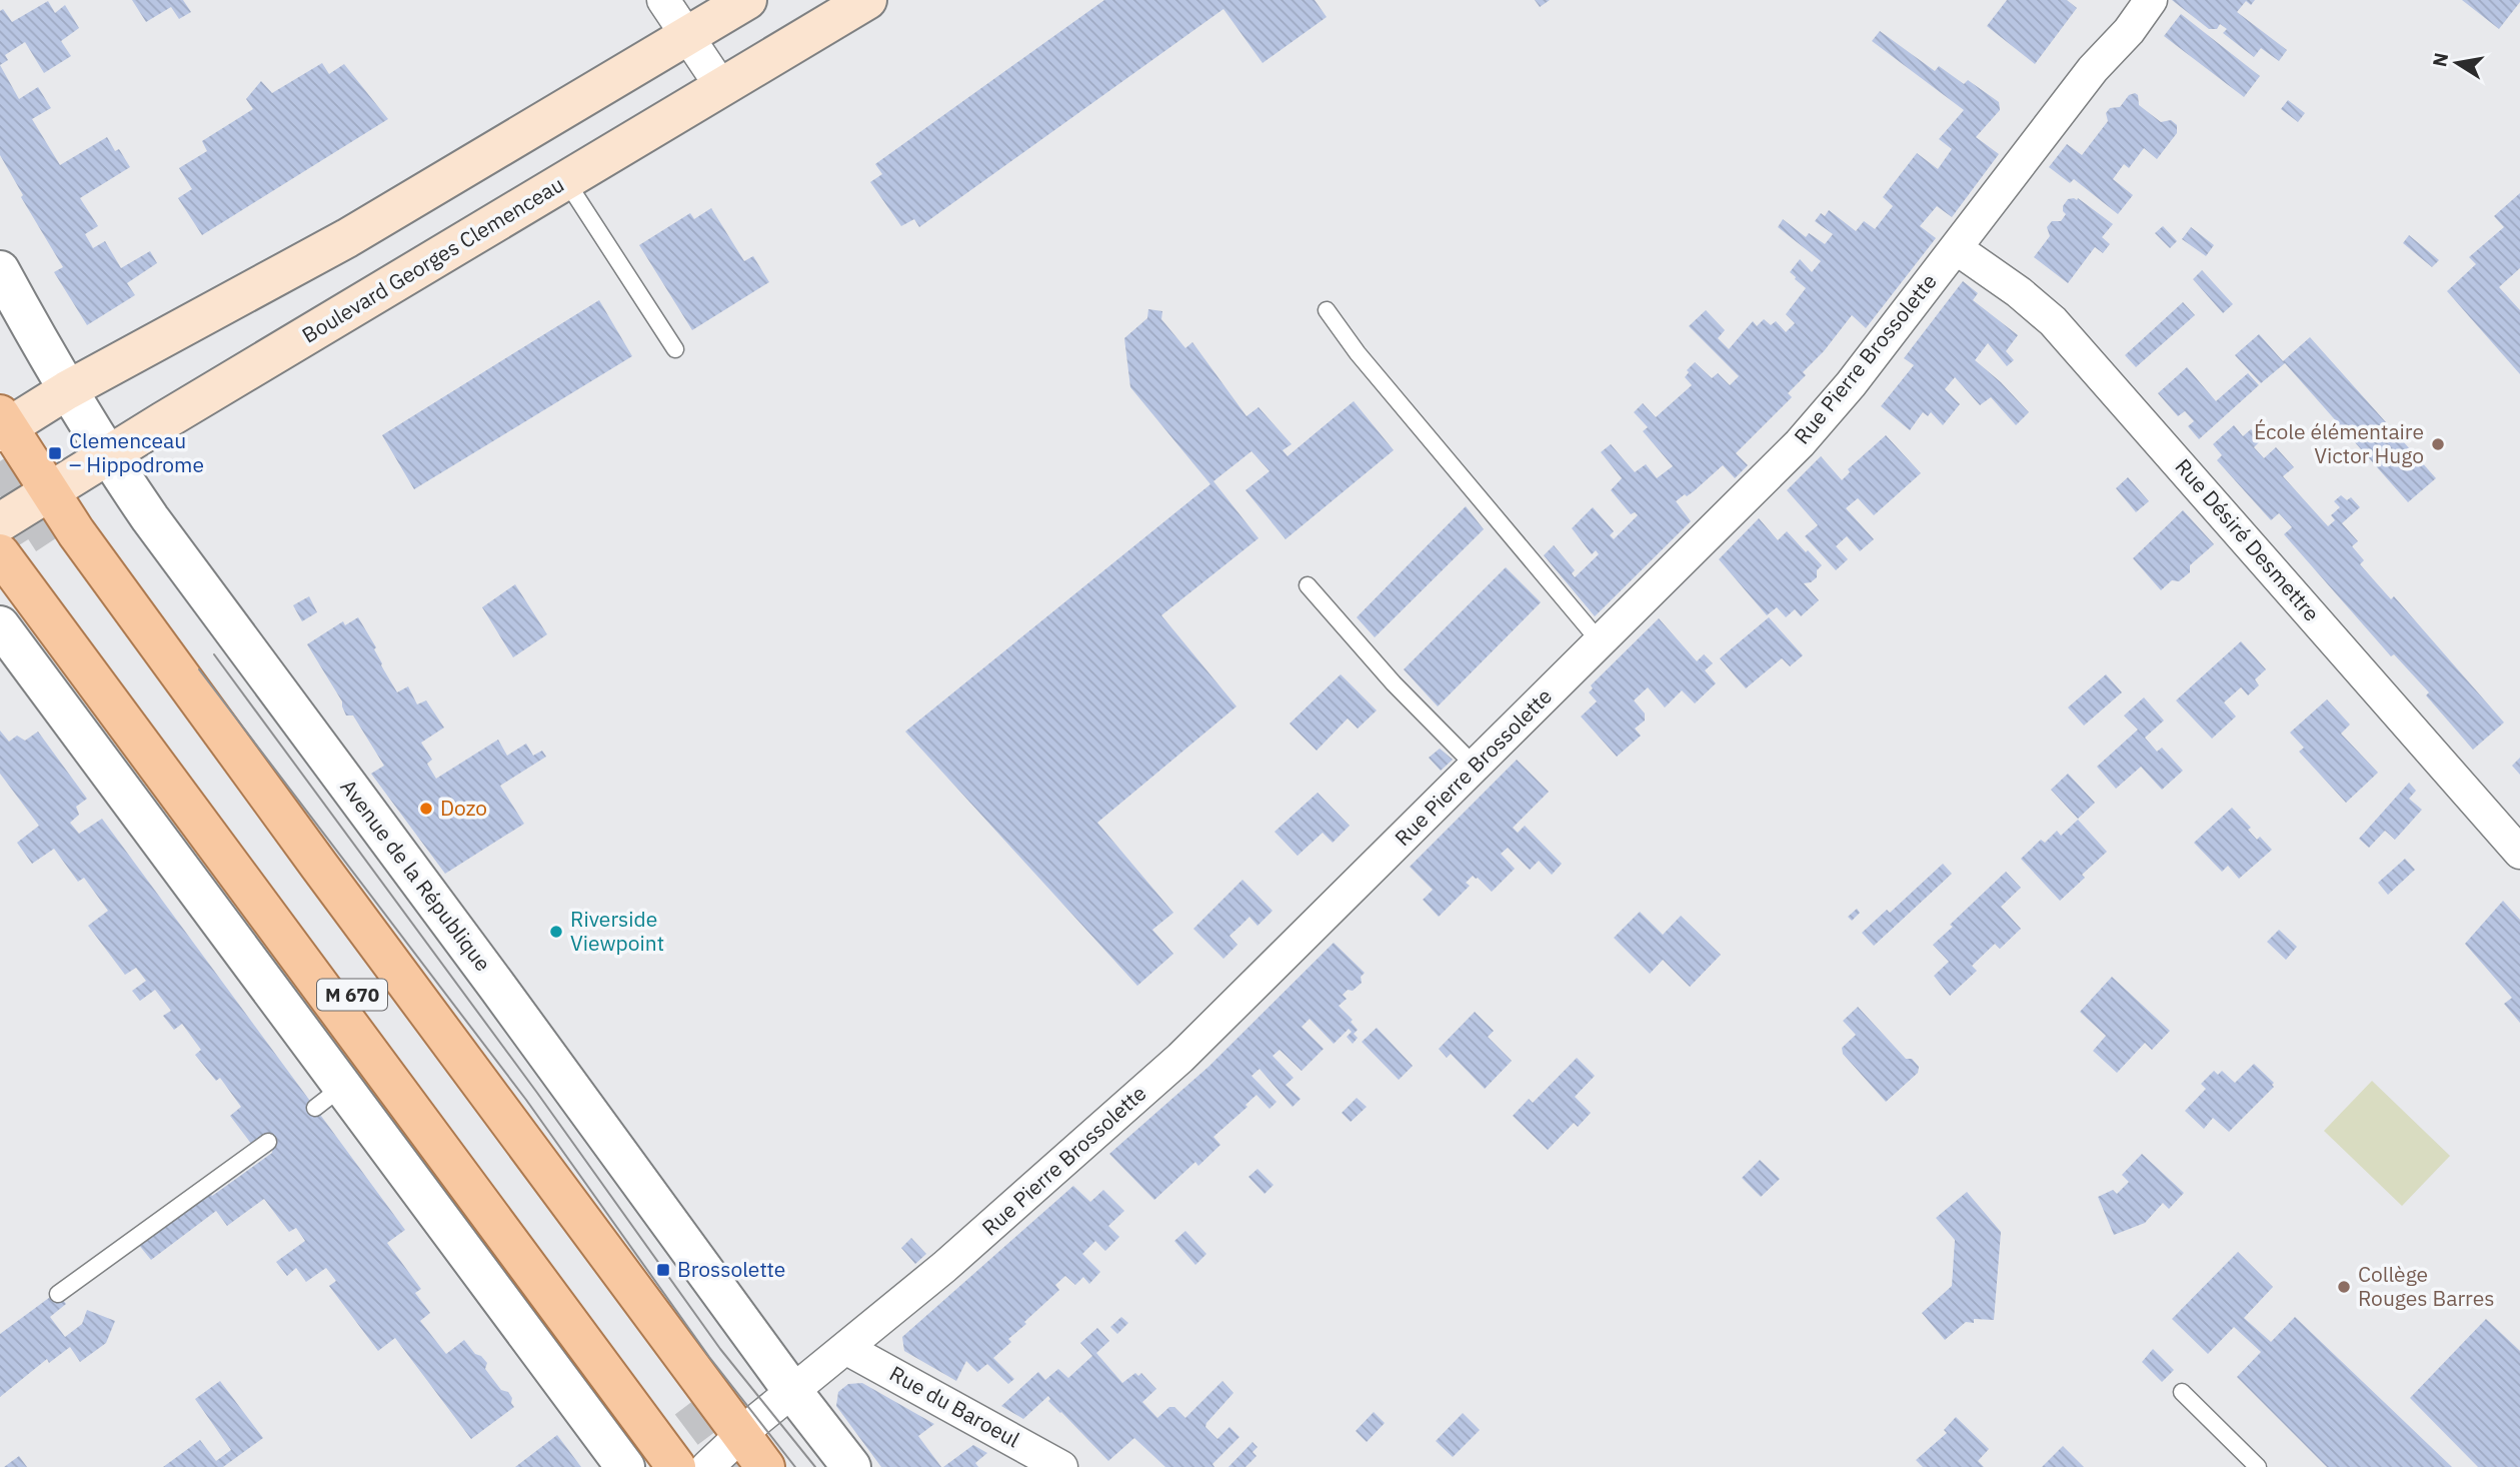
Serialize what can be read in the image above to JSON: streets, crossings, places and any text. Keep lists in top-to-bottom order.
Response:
{
  "streets": {
    "main road": ["Boulevard Georges Clemenceau", "M 670"],
    "street": [
      "Rue Pierre Brossolette",
      "Rue Désiré Desmettre",
      "Avenue de la République",
      "Rue du Baroeul"
    ]
  },
  "crossings": [
    ["Boulevard Georges Clemenceau", "Avenue de la République"],
    ["Rue Pierre Brossolette", "Rue Désiré Desmettre"],
    ["Rue Pierre Brossolette", "Avenue de la République"],
    ["Rue Pierre Brossolette", "Rue du Baroeul"]
  ],
  "places": {
    "other": [
      "École élémentaire Victor Hugo",
      "Dozo",
      "Riverside Viewpoint",
      "Collège Rouges Barres"
    ],
    "transit": ["Clemenceau – Hippodrome", "Brossolette"]
  },
  "north": "left"
}
